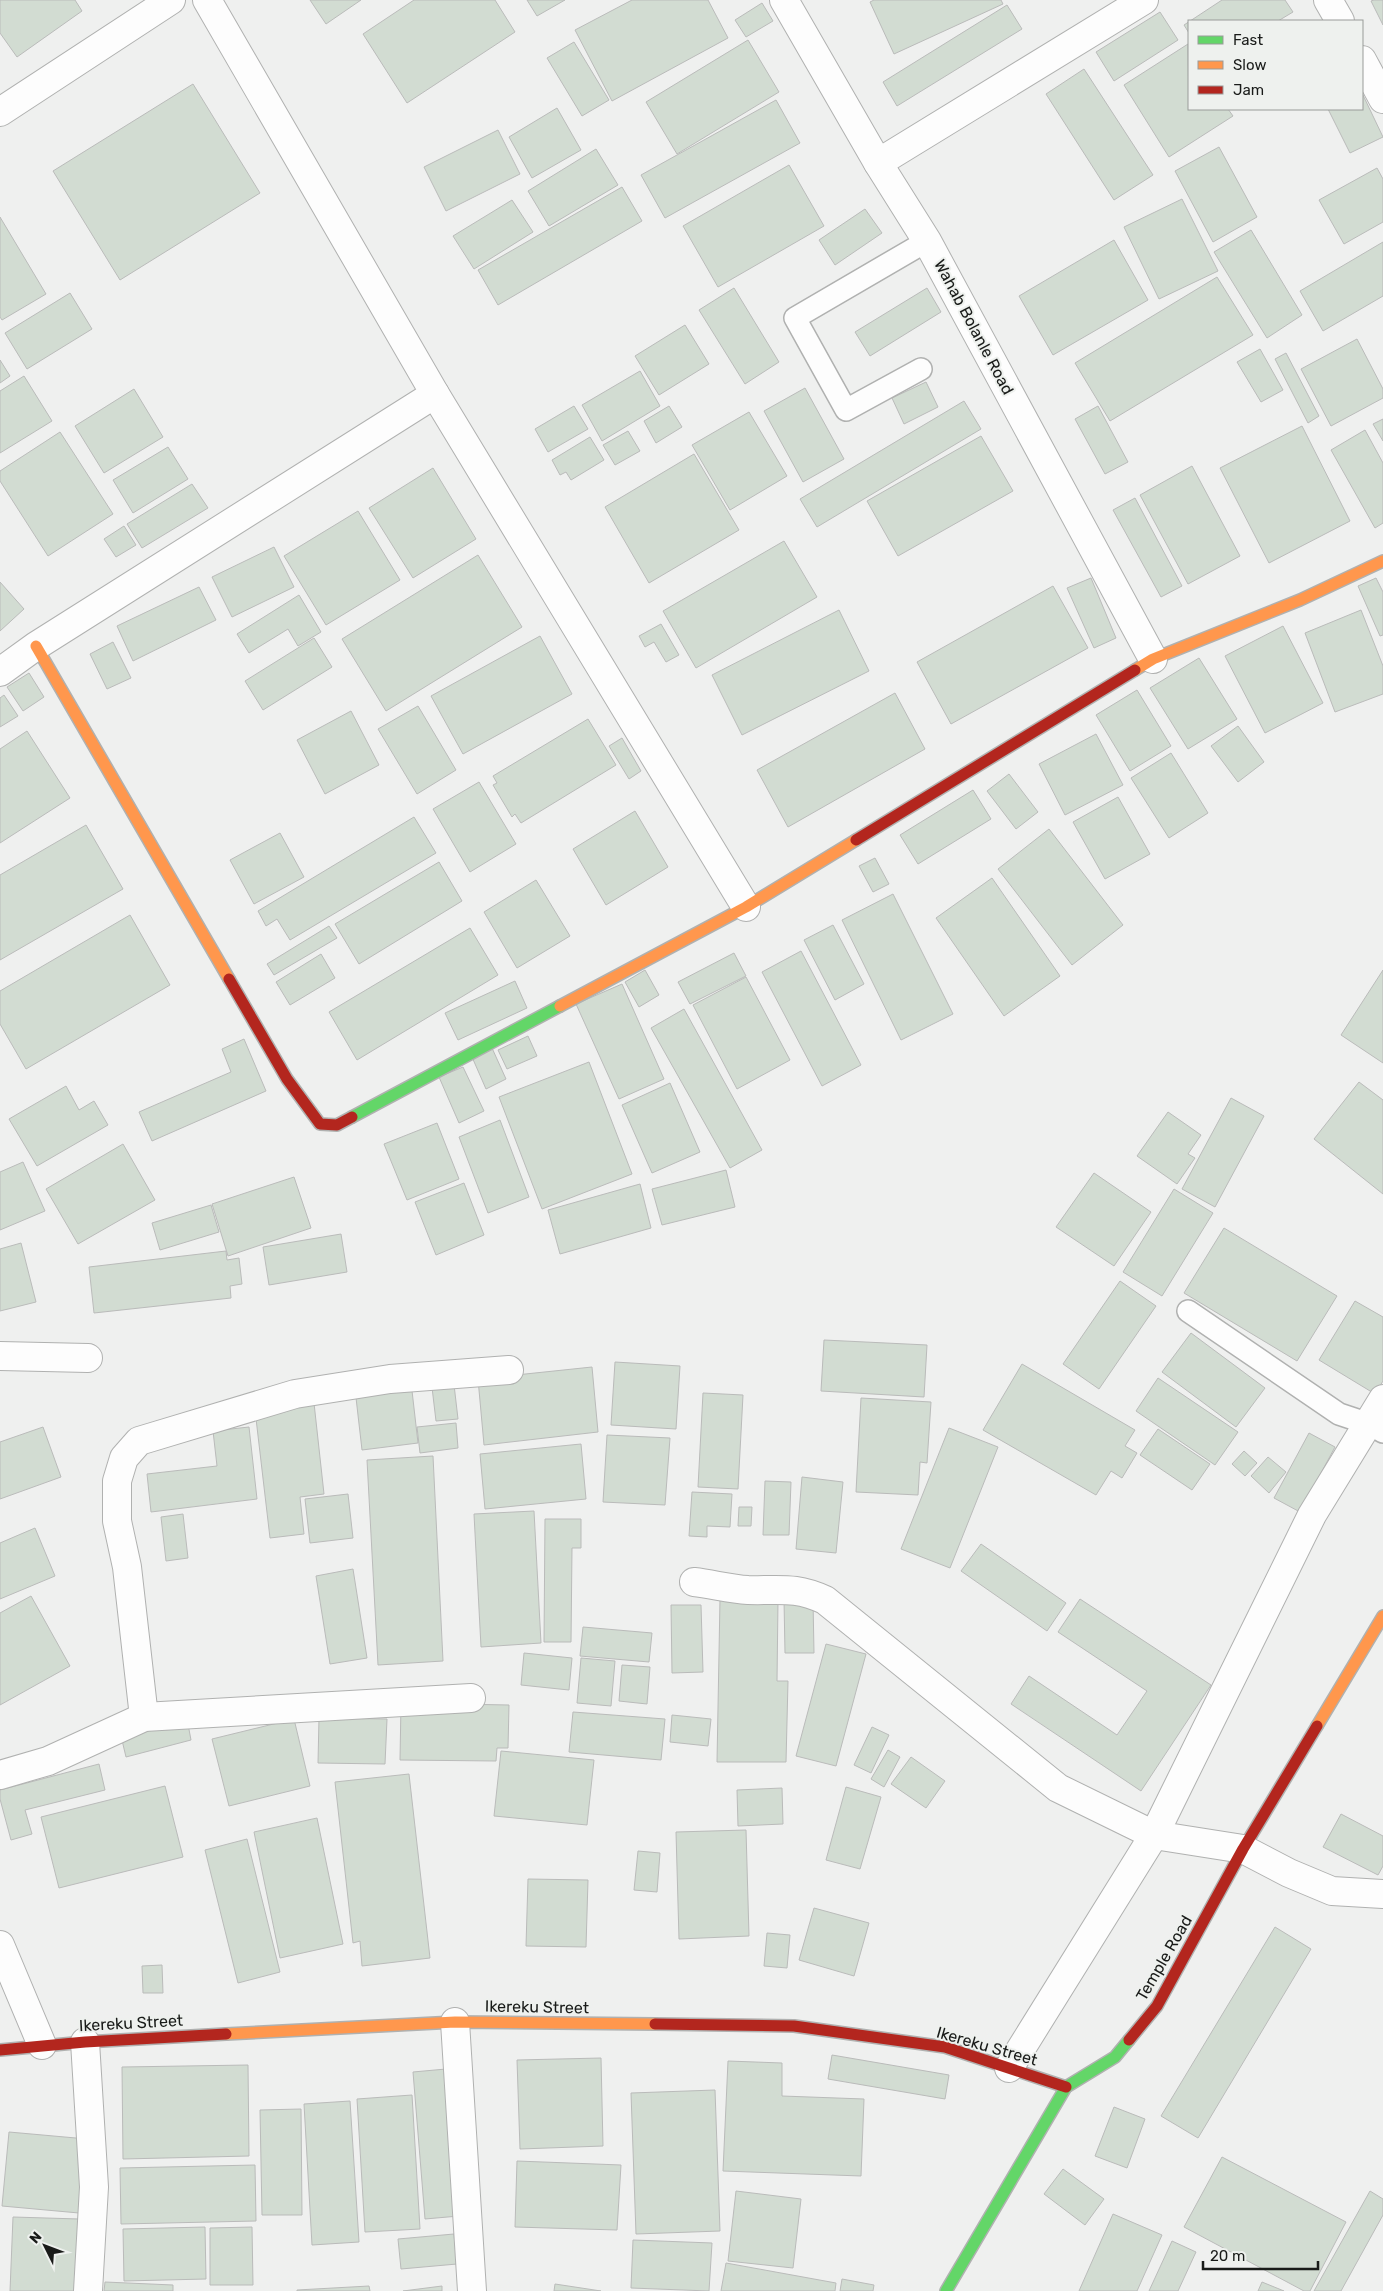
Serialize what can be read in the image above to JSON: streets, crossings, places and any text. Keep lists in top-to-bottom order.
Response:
{
  "streets": {
    "street": ["Wahab Bolanle Road", "Temple Road", "Ikereku Street"]
  },
  "crossings": [
    ["Temple Road", "Ikereku Street"]
  ],
  "legend": ["Fast", "Slow", "Jam"],
  "scale_bar": "20 m",
  "north": "top left"
}
